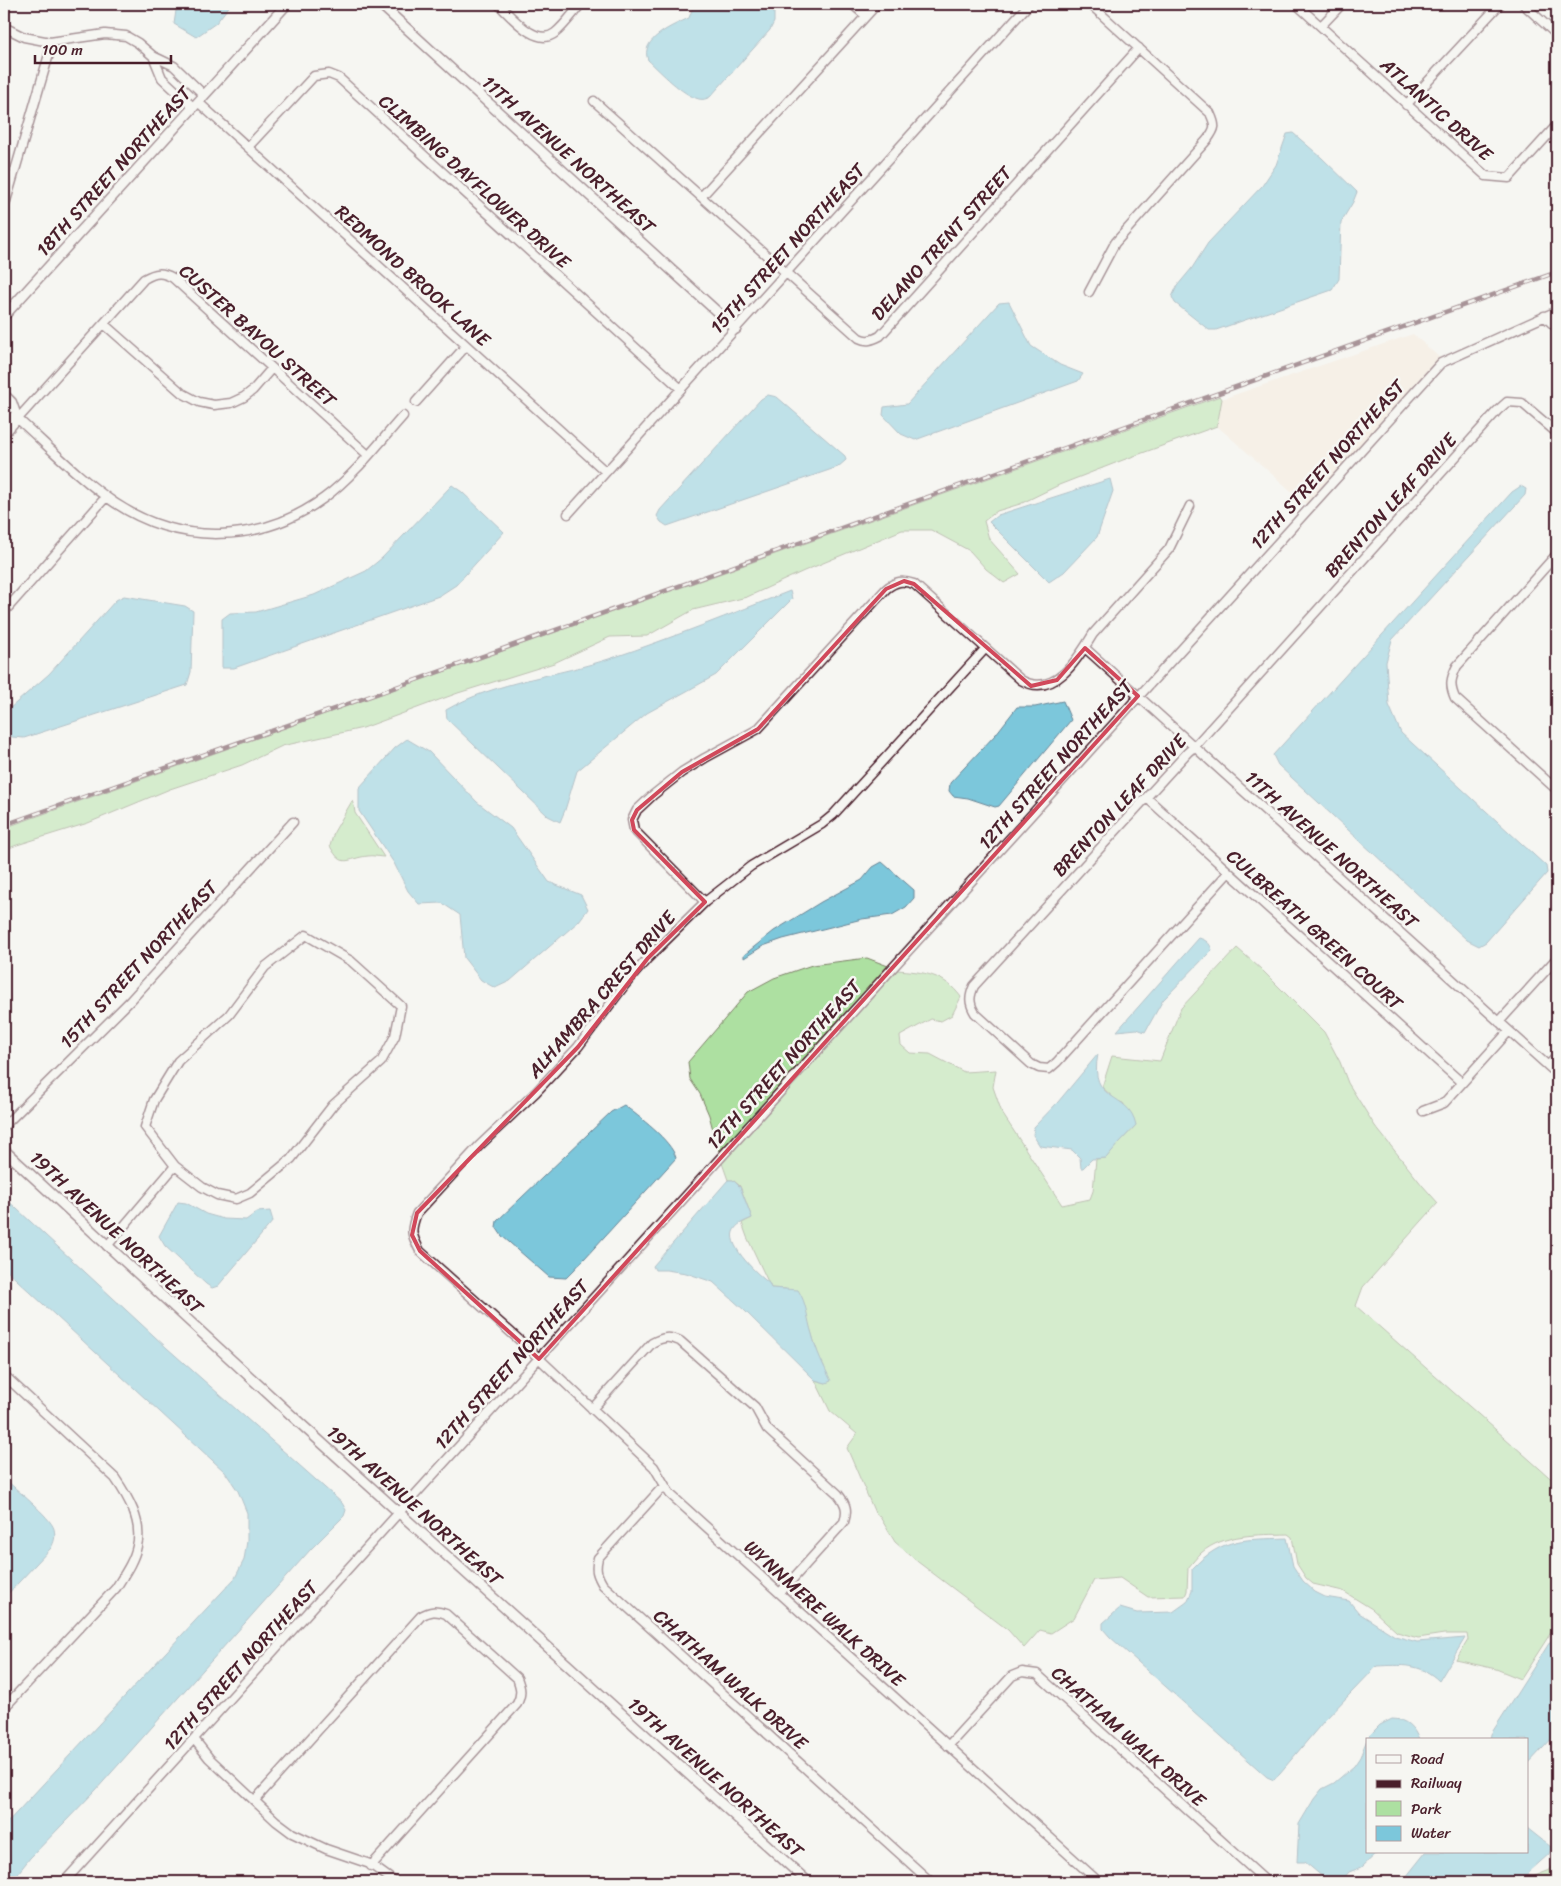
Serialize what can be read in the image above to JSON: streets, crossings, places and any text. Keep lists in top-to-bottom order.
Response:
{
  "streets": {
    "street": [
      "ATLANTIC DRIVE",
      "11TH AVENUE NORTHEAST",
      "18TH STREET NORTHEAST",
      "CLIMBING DAYFLOWER DRIVE",
      "DELANO TRENT STREET",
      "15TH STREET NORTHEAST",
      "REDMOND BROOK LANE",
      "CUSTER BAYOU STREET",
      "12TH STREET NORTHEAST",
      "BRENTON LEAF DRIVE",
      "CULBREATH GREEN COURT",
      "ALHAMBRA CREST DRIVE",
      "19TH AVENUE NORTHEAST",
      "WYNNMERE WALK DRIVE",
      "CHATHAM WALK DRIVE"
    ]
  },
  "crossings": [
    ["11TH AVENUE NORTHEAST", "15TH STREET NORTHEAST"],
    ["11TH AVENUE NORTHEAST", "12TH STREET NORTHEAST"],
    ["11TH AVENUE NORTHEAST", "BRENTON LEAF DRIVE"],
    ["18TH STREET NORTHEAST", "REDMOND BROOK LANE"],
    ["CLIMBING DAYFLOWER DRIVE", "15TH STREET NORTHEAST"],
    ["CLIMBING DAYFLOWER DRIVE", "REDMOND BROOK LANE"],
    ["DELANO TRENT STREET", "15TH STREET NORTHEAST"],
    ["15TH STREET NORTHEAST", "REDMOND BROOK LANE"],
    ["12TH STREET NORTHEAST", "ALHAMBRA CREST DRIVE"],
    ["12TH STREET NORTHEAST", "19TH AVENUE NORTHEAST"],
    ["12TH STREET NORTHEAST", "WYNNMERE WALK DRIVE"],
    ["BRENTON LEAF DRIVE", "CULBREATH GREEN COURT"],
    ["ALHAMBRA CREST DRIVE", "WYNNMERE WALK DRIVE"],
    ["WYNNMERE WALK DRIVE", "CHATHAM WALK DRIVE"]
  ],
  "legend": [
    "Road",
    "Railway",
    "Park",
    "Water"
  ],
  "scale_bar": "100 m"
}
